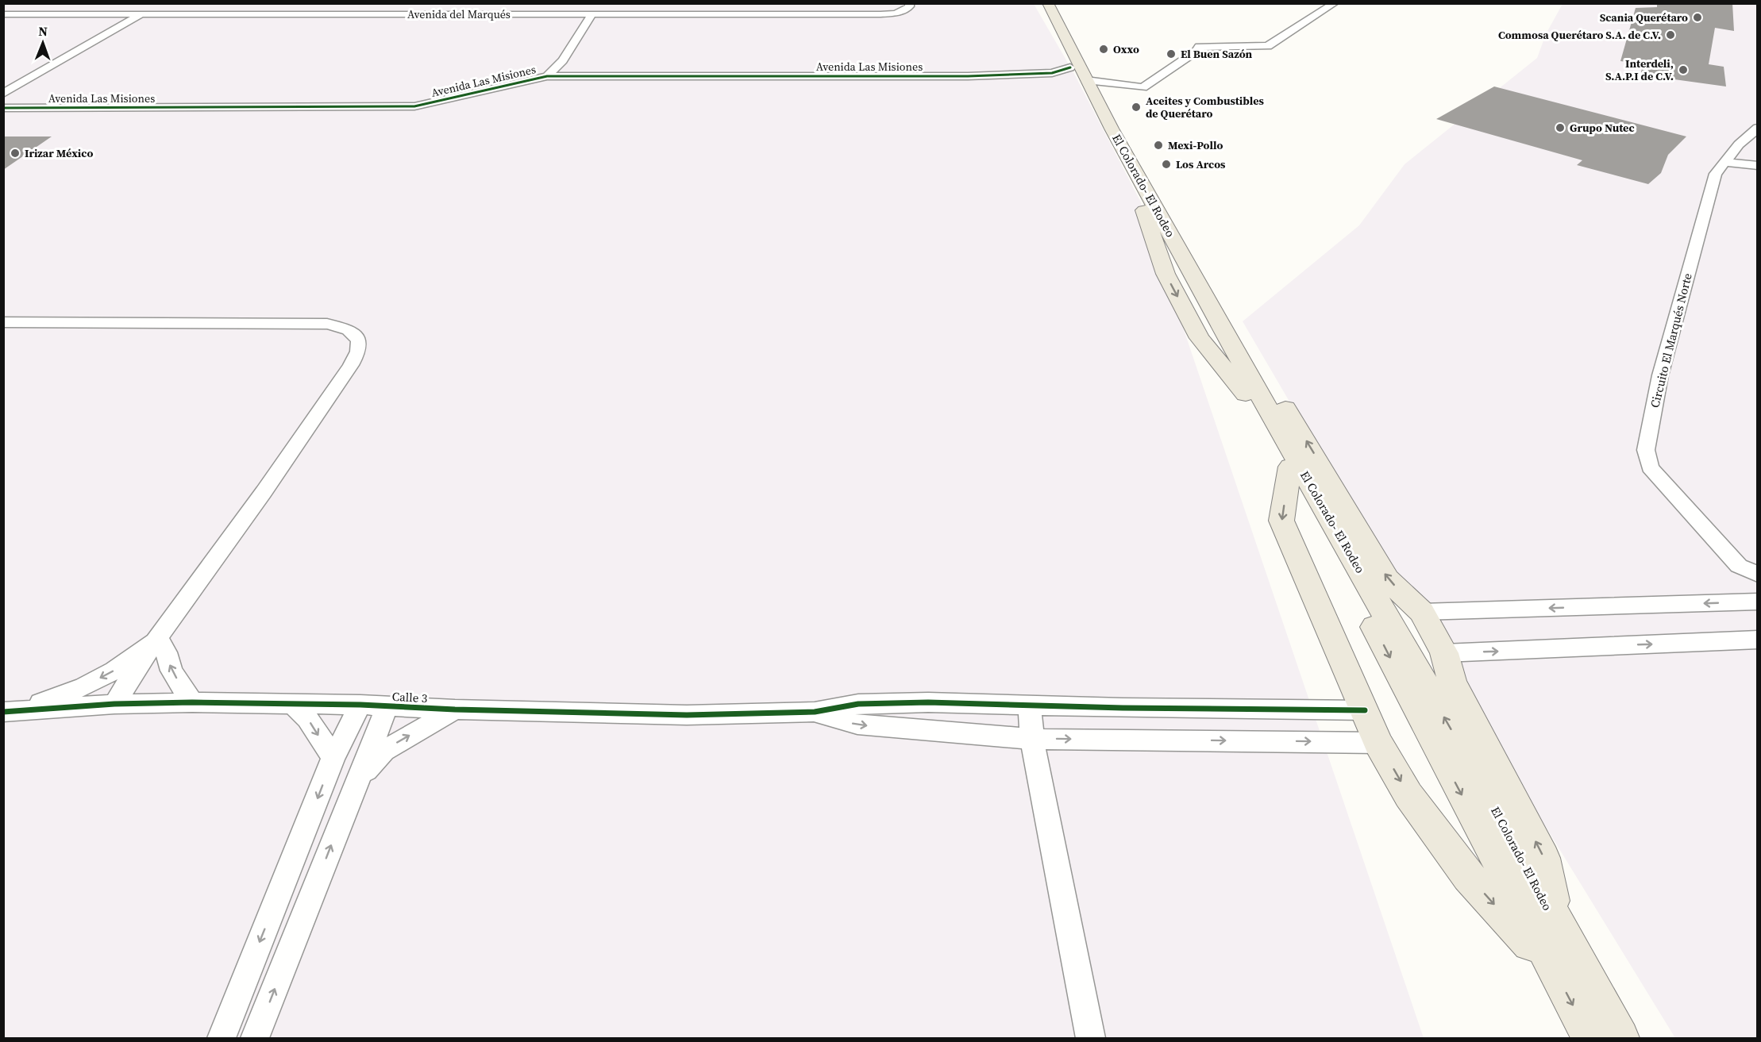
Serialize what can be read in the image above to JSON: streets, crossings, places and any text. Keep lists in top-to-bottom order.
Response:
{
  "streets": {
    "main road": ["El Colorado- El Rodeo"],
    "street": [
      "Avenida del Marqués",
      "Avenida Las Misiones",
      "Circuito El Marqués Norte",
      "Calle 3"
    ]
  },
  "crossings": [
    ["Avenida Las Misiones", "El Colorado- El Rodeo"]
  ],
  "places": [
    "Scania Querétaro",
    "Commosa Querétaro S.A. de C.V.",
    "Oxxo",
    "El Buen Sazón",
    "Interdeli, S.A.P.I de C.V.",
    "Aceites y Combustibles de Querétaro",
    "Grupo Nutec",
    "Mexi-Pollo",
    "Irizar México",
    "Los Arcos"
  ],
  "north": "top"
}
